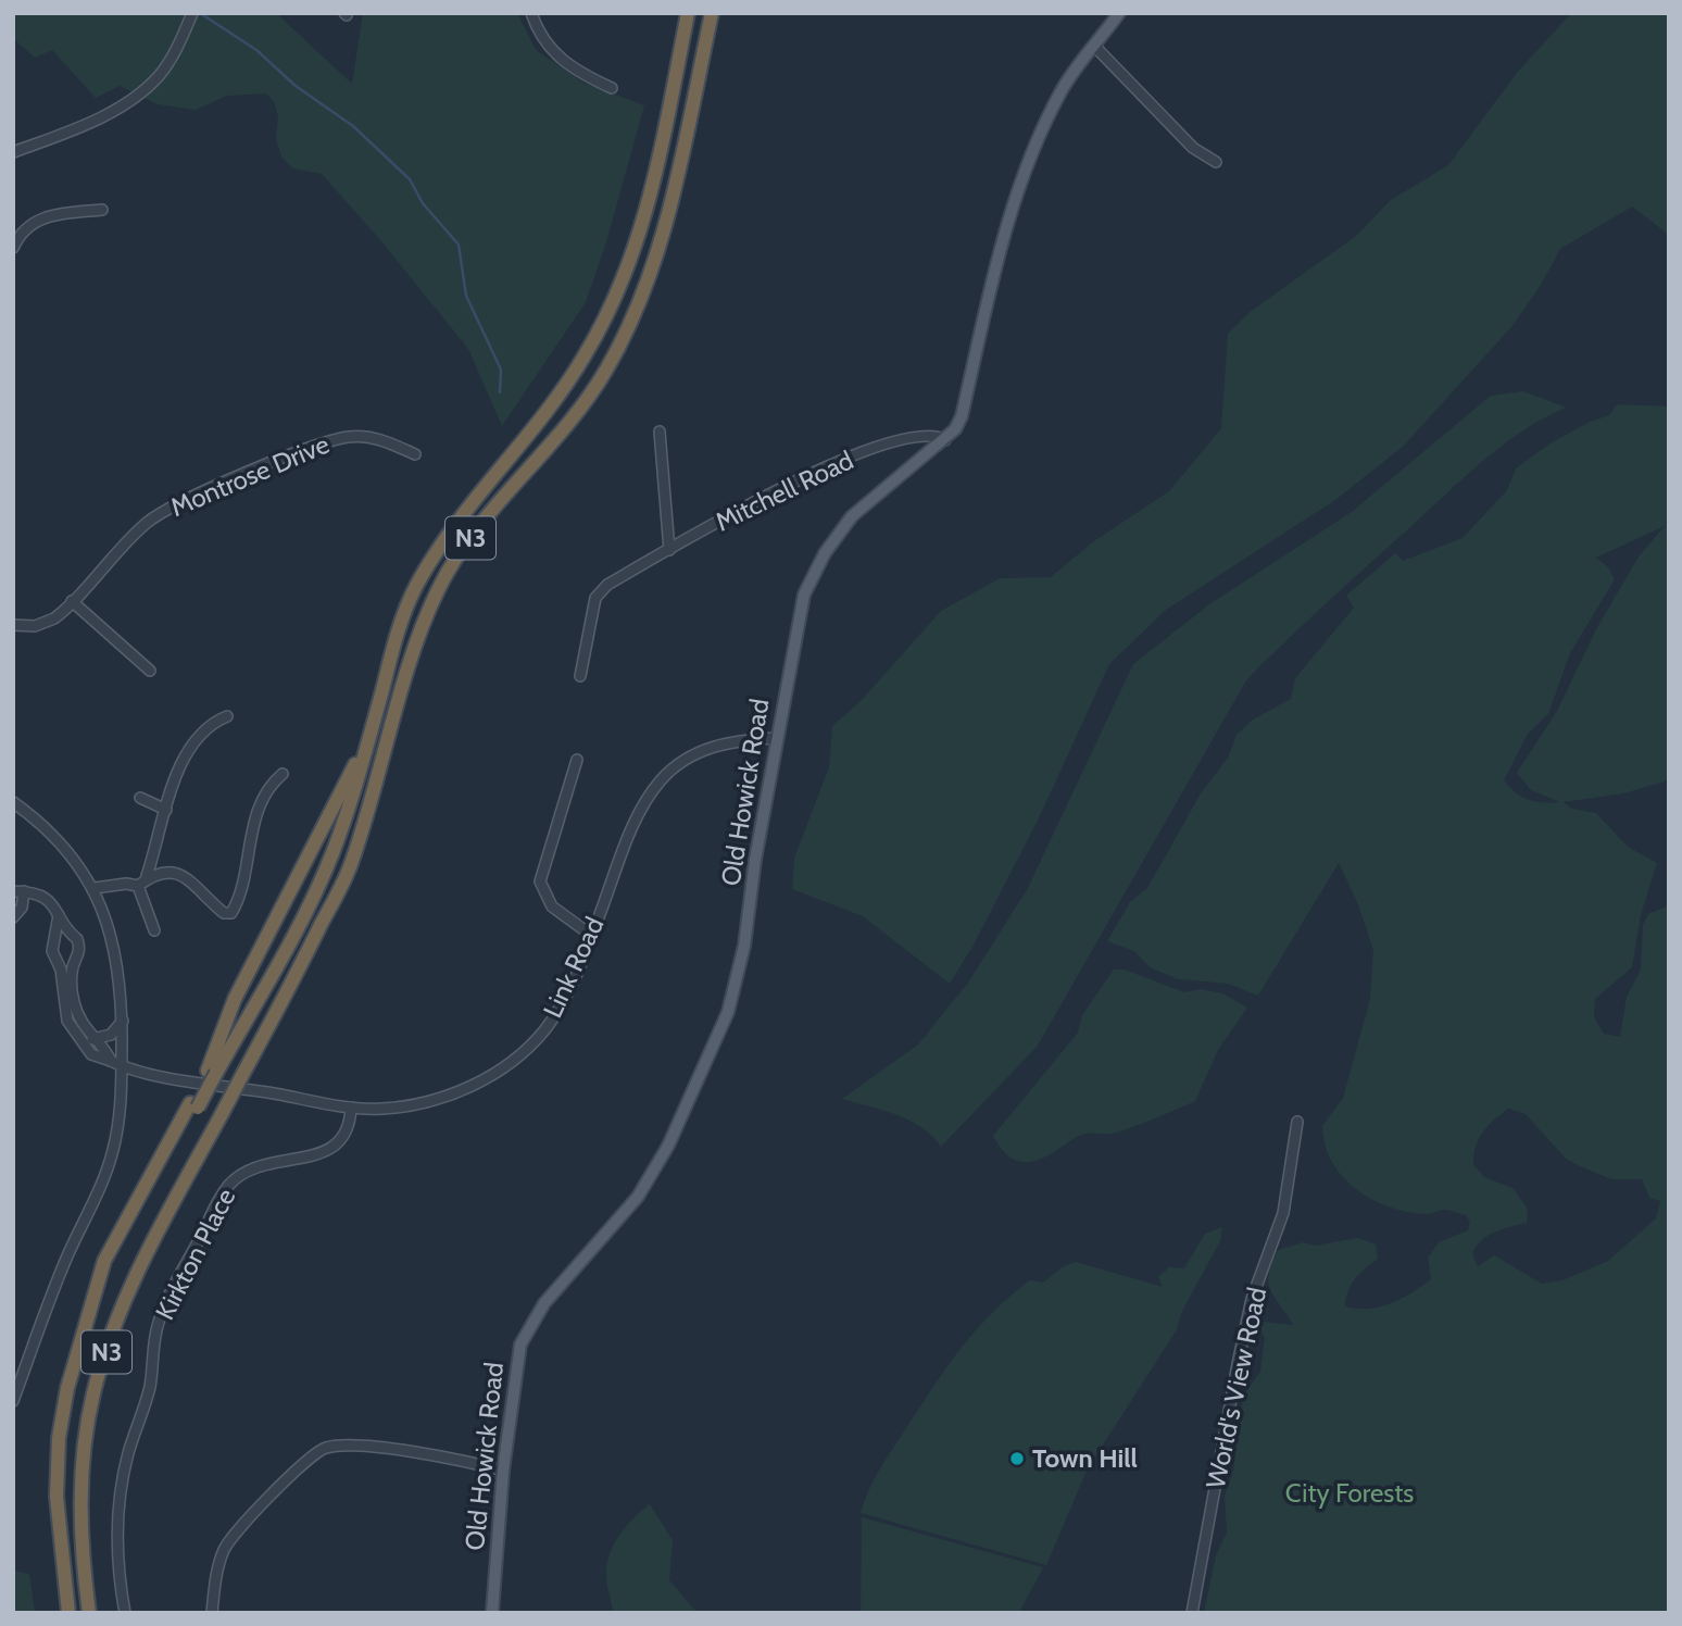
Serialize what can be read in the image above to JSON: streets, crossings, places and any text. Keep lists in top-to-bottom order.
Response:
{
  "streets": {
    "highway": ["N3"],
    "main road": ["Old Howick Road"],
    "street": [
      "Montrose Drive",
      "Mitchell Road",
      "Link Road",
      "Kirkton Place",
      "World's View Road"
    ]
  },
  "crossings": [
    ["Mitchell Road", "Old Howick Road"],
    ["Old Howick Road", "Link Road"],
    ["Link Road", "Kirkton Place"]
  ],
  "parks": ["City Forests"],
  "places": ["Town Hill"]
}
